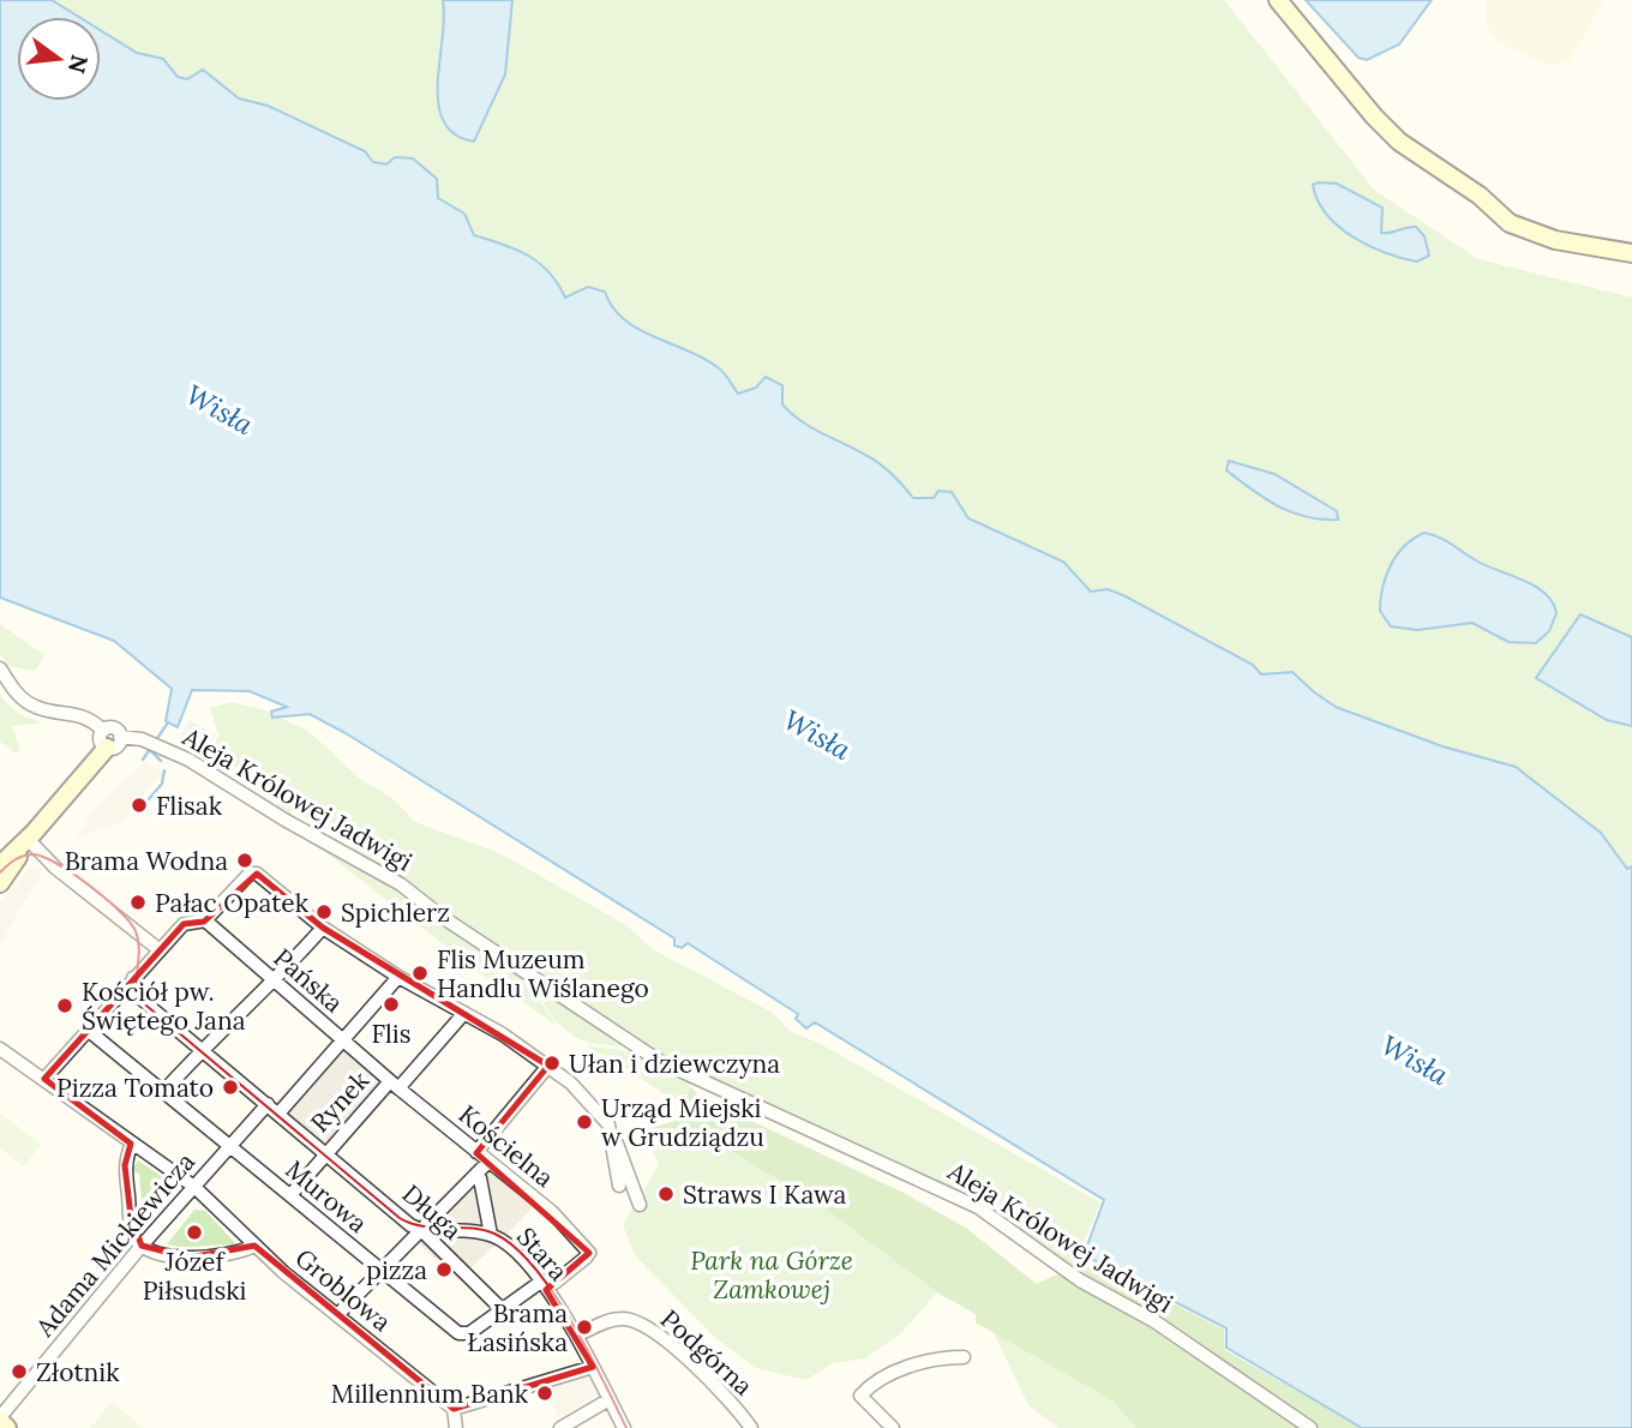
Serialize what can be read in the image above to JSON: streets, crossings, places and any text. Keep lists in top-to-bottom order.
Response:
{
  "streets": {
    "street": [
      "Aleja Królowej Jadwigi",
      "Pańska",
      "Rynek",
      "Kościelna",
      "Murowa",
      "Długa",
      "Adama Mickiewicza",
      "Stara",
      "Groblowa",
      "Podgórna"
    ]
  },
  "crossings": [
    ["Pańska", "Rynek"],
    ["Rynek", "Kościelna"],
    ["Rynek", "Długa"],
    ["Rynek", "Adama Mickiewicza"],
    ["Kościelna", "Murowa"],
    ["Murowa", "Długa"],
    ["Murowa", "Adama Mickiewicza"],
    ["Murowa", "Stara"],
    ["Długa", "Stara"],
    ["Adama Mickiewicza", "Groblowa"],
    ["Stara", "Podgórna"]
  ],
  "water": ["Wisła"],
  "parks": ["Park na Górze Zamkowej"],
  "places": [
    "Flisak",
    "Brama Wodna",
    "Pałac Opatek",
    "Spichlerz",
    "Flis Muzeum Handlu Wiślanego",
    "Flis",
    "Kościół pw. Świętego Jana",
    "Ułan i dziewczyna",
    "Pizza Tomato",
    "Urząd Miejski w Grudziądzu",
    "Straws I Kawa",
    "Józef Piłsudski",
    "pizza",
    "Brama Łasińska",
    "Złotnik",
    "Millennium Bank"
  ],
  "north": "right"
}
